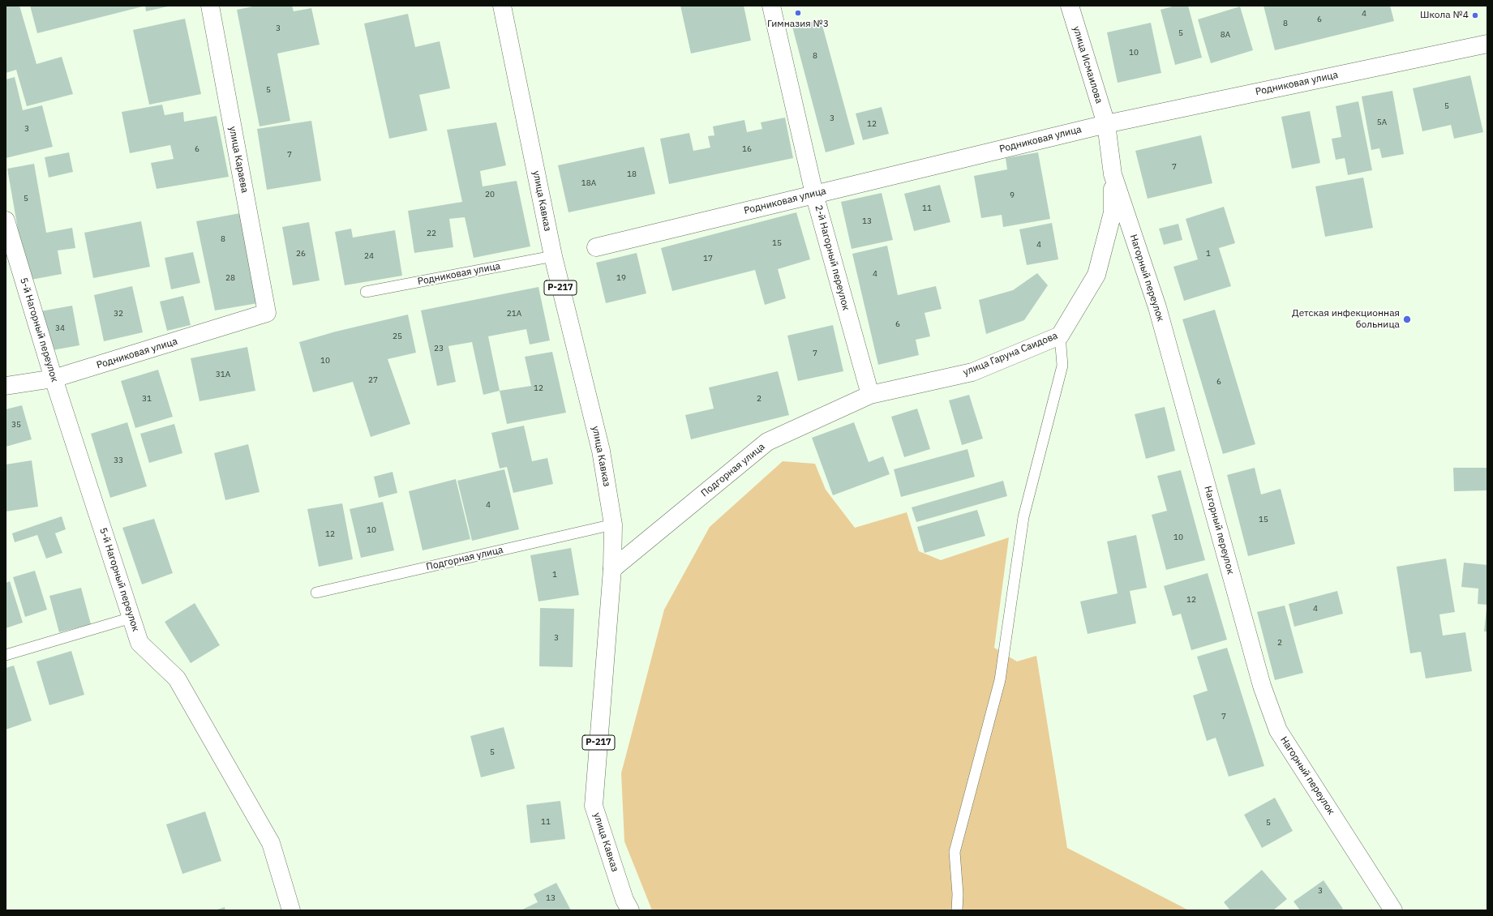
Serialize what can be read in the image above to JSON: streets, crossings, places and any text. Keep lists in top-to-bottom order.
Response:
{
  "streets": {
    "main road": [
      "улица Исмаилова",
      "Родниковая улица",
      "улица Караева",
      "улица Кавказ",
      "2-й Нагорный переулок",
      "Нагорный переулок",
      "Р-217",
      "5-й Нагорный переулок",
      "улица Гаруна Саидова",
      "Подгорная улица"
    ]
  },
  "crossings": [
    ["улица Исмаилова", "Родниковая улица"],
    ["улица Исмаилова", "Нагорный переулок"],
    ["Родниковая улица", "улица Караева"],
    ["Родниковая улица", "улица Кавказ"],
    ["Родниковая улица", "2-й Нагорный переулок"],
    ["Родниковая улица", "Нагорный переулок"],
    ["Родниковая улица", "5-й Нагорный переулок"],
    ["улица Кавказ", "Подгорная улица"],
    ["2-й Нагорный переулок", "улица Гаруна Саидова"],
    ["2-й Нагорный переулок", "Подгорная улица"],
    ["Нагорный переулок", "улица Гаруна Саидова"],
    ["улица Гаруна Саидова", "Подгорная улица"]
  ],
  "places": ["Гимназия №3", "Школа №4", "Детская инфекционная больница"],
  "house_numbers": [
    "4",
    "6",
    "8",
    "3",
    "5",
    "8А",
    "10",
    "8",
    "5",
    "5",
    "3",
    "5А",
    "12",
    "3",
    "6",
    "16",
    "7",
    "7",
    "18",
    "18А",
    "20",
    "9",
    "5",
    "11",
    "13",
    "22",
    "8",
    "15",
    "4",
    "26",
    "1",
    "24",
    "17",
    "4",
    "28",
    "19",
    "32",
    "21А",
    "6",
    "34",
    "25",
    "23",
    "7",
    "10",
    "31А",
    "27",
    "6",
    "12",
    "31",
    "2",
    "35",
    "33",
    "4",
    "15",
    "10",
    "12",
    "10",
    "1",
    "12",
    "4",
    "3",
    "2",
    "7",
    "5",
    "11",
    "5",
    "3",
    "13"
  ]
}
